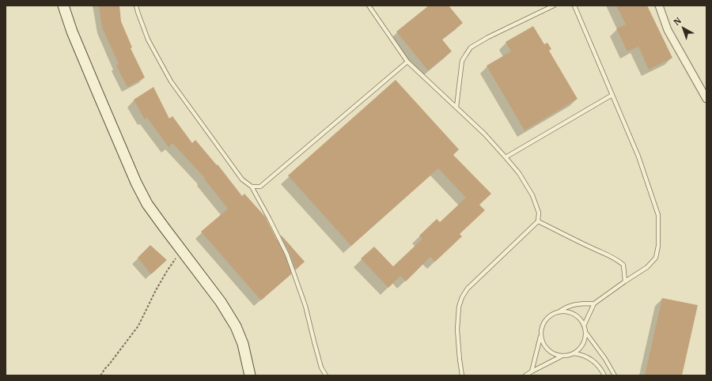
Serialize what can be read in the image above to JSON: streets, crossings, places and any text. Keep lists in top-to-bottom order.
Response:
{
  "north": "top left"
}
